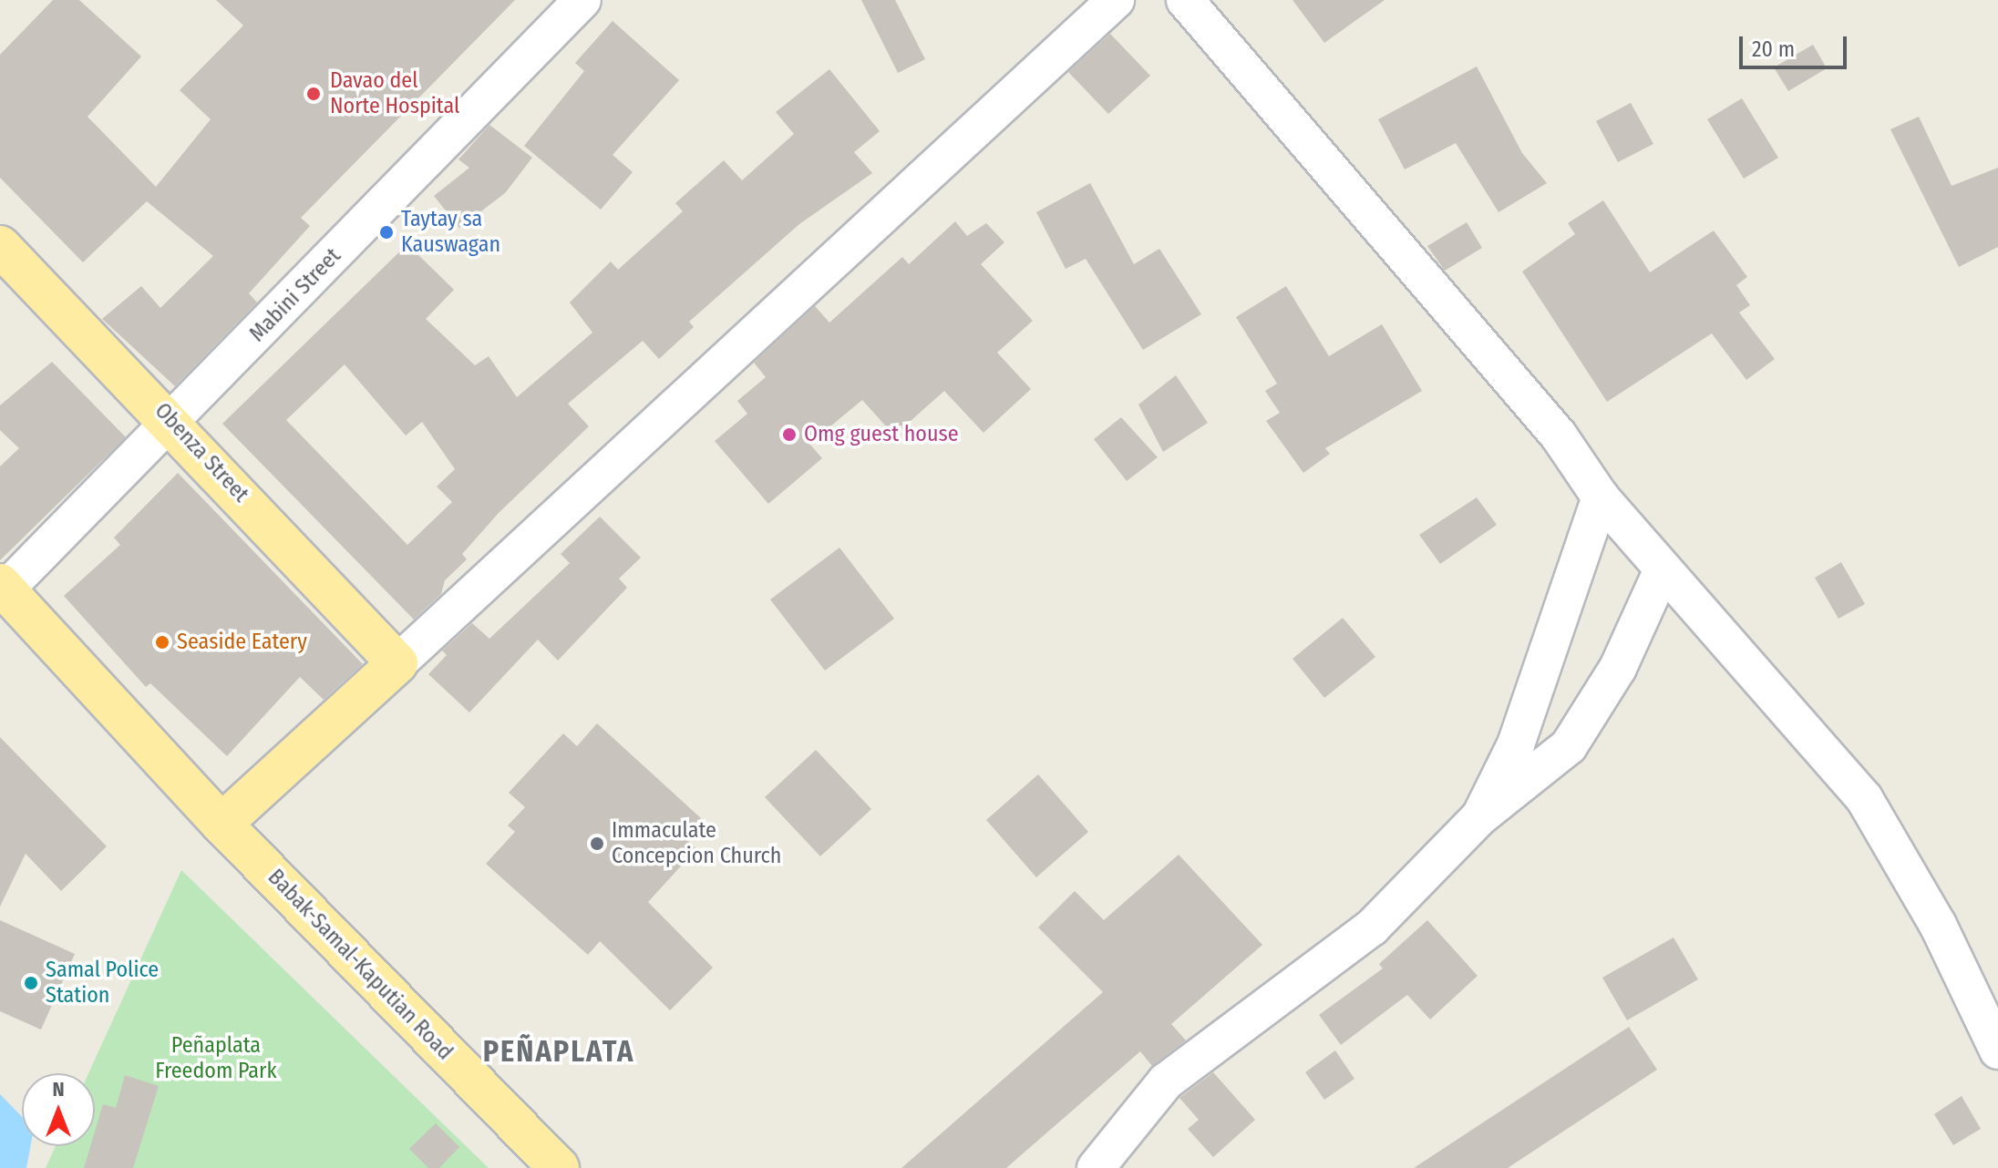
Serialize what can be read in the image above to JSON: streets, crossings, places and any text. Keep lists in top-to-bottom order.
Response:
{
  "streets": {
    "main road": ["Obenza Street", "Babak-Samal-Kaputian Road"],
    "street": ["Mabini Street"]
  },
  "crossings": [
    ["Mabini Street", "Obenza Street"],
    ["Mabini Street", "Babak-Samal-Kaputian Road"]
  ],
  "districts": ["PEÑAPLATA"],
  "parks": ["Peñaplata Freedom Park"],
  "places": [
    "Davao del Norte Hospital",
    "Taytay sa Kauswagan",
    "Omg guest house",
    "Seaside Eatery",
    "Immaculate Concepcion Church",
    "Samal Police Station"
  ],
  "scale_bar": "20 m",
  "north": "top"
}
